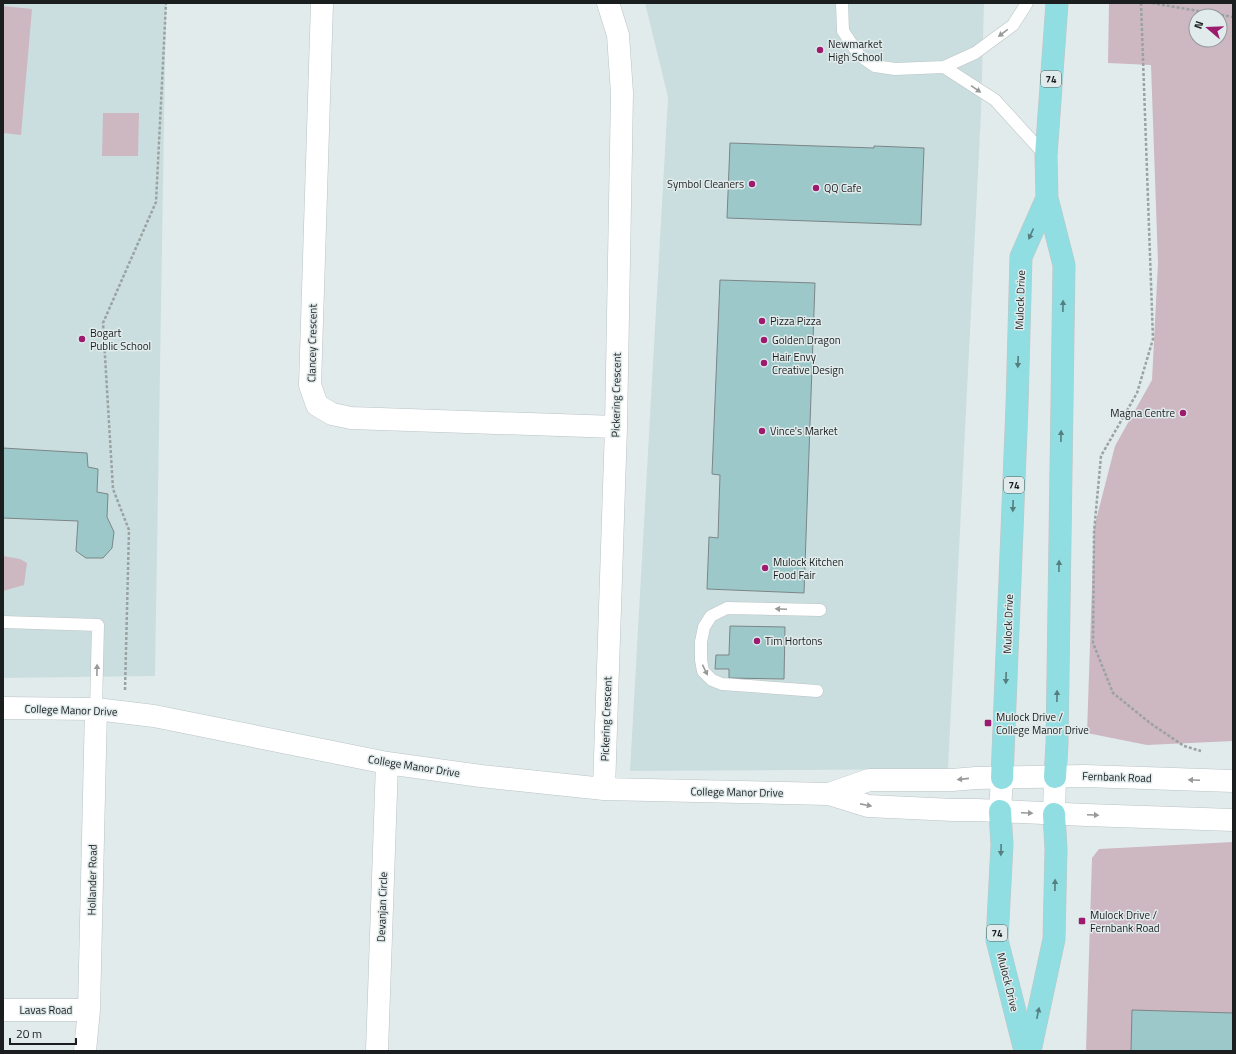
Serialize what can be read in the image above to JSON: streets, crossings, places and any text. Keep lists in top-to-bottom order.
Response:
{
  "streets": {
    "main road": ["74", "Mulock Drive"],
    "street": [
      "Clancey Crescent",
      "Pickering Crescent",
      "College Manor Drive",
      "Fernbank Road",
      "Hollander Road",
      "Devanjan Circle",
      "Lavas Road"
    ]
  },
  "crossings": [
    ["Mulock Drive", "College Manor Drive"],
    ["Mulock Drive", "Fernbank Road"],
    ["Clancey Crescent", "Pickering Crescent"],
    ["Pickering Crescent", "College Manor Drive"],
    ["College Manor Drive", "Fernbank Road"],
    ["College Manor Drive", "Hollander Road"],
    ["College Manor Drive", "Devanjan Circle"],
    ["Hollander Road", "Lavas Road"]
  ],
  "places": {
    "other": [
      "Newmarket High School",
      "Symbol Cleaners",
      "QQ Cafe",
      "Pizza Pizza",
      "Bogart Public School",
      "Golden Dragon",
      "Hair Envy Creative Design",
      "Magna Centre",
      "Vince's Market",
      "Mulock Kitchen Food Fair",
      "Tim Hortons"
    ],
    "transit": ["Mulock Drive / College Manor Drive", "Mulock Drive / Fernbank Road"]
  },
  "scale_bar": "20 m",
  "north": "left"
}
